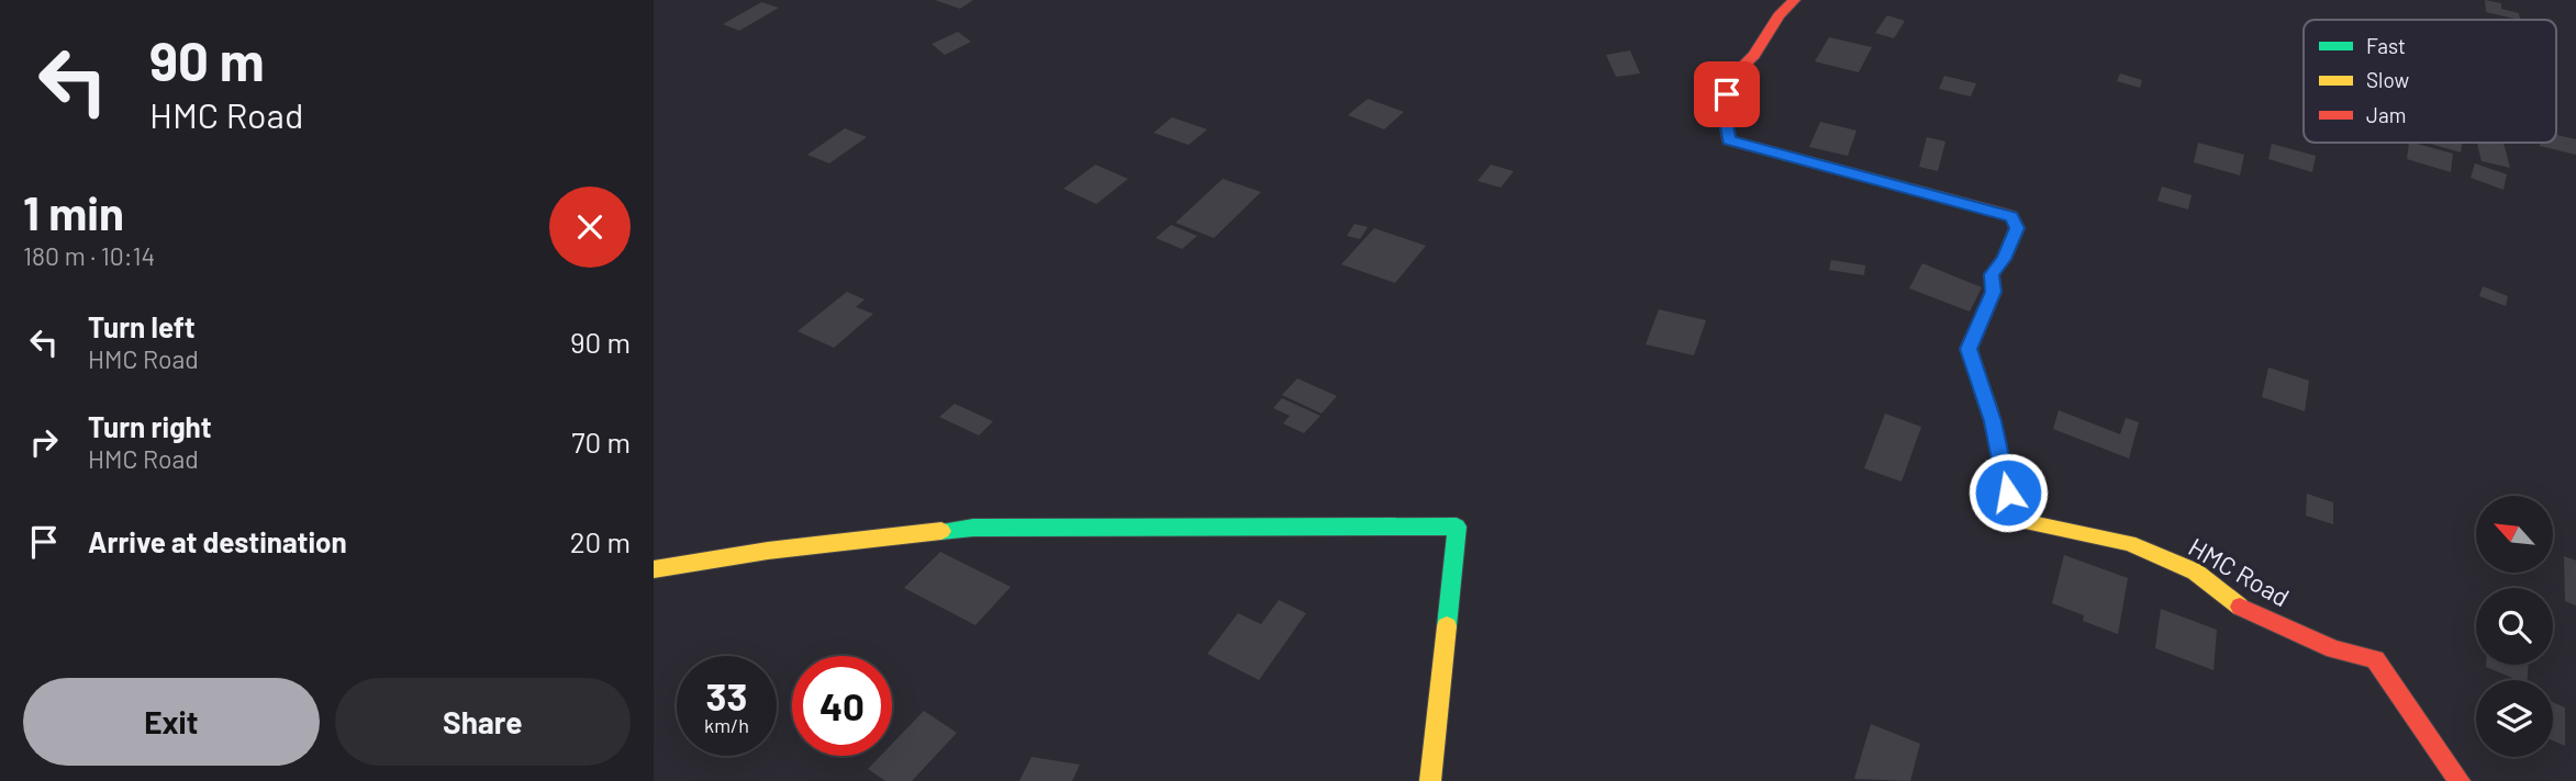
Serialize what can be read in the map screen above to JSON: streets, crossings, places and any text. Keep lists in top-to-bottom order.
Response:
{
  "streets": {
    "street": ["HMC Road"]
  },
  "legend": ["Fast", "Slow", "Jam"],
  "north": "top left",
  "page": {
    "turn": ["90 m", "HMC Road"],
    "heading": ["1 min", "180 m · 10:14"],
    "list": [
      {
        "name": "Turn left",
        "note": "HMC Road",
        "value": "90 m"
      },
      {
        "name": "Turn right",
        "note": "HMC Road",
        "value": "70 m"
      },
      {
        "name": "Arrive at destination",
        "value": "20 m"
      }
    ],
    "speed": "33 km/h",
    "limit": "40",
    "buttons": ["Exit", "Share"]
  }
}
